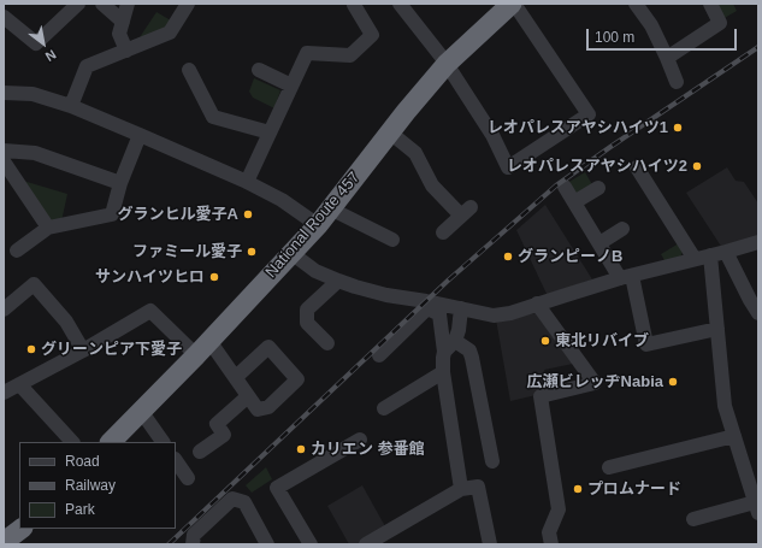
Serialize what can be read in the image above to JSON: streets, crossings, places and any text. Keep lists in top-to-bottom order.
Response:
{
  "streets": {
    "highway": ["National Route 457"]
  },
  "places": [
    "レオパレスアヤシハイツ1",
    "レオパレスアヤシハイツ2",
    "グランヒル愛子A",
    "ファミール愛子",
    "グランピーノB",
    "サンハイツヒロ",
    "東北リバイブ",
    "グリーンピア下愛子",
    "広瀬ビレッヂNabia",
    "カリエン 参番館",
    "プロムナード"
  ],
  "legend": ["Road", "Railway", "Park"],
  "scale_bar": "100 m",
  "north": "bottom right"
}
